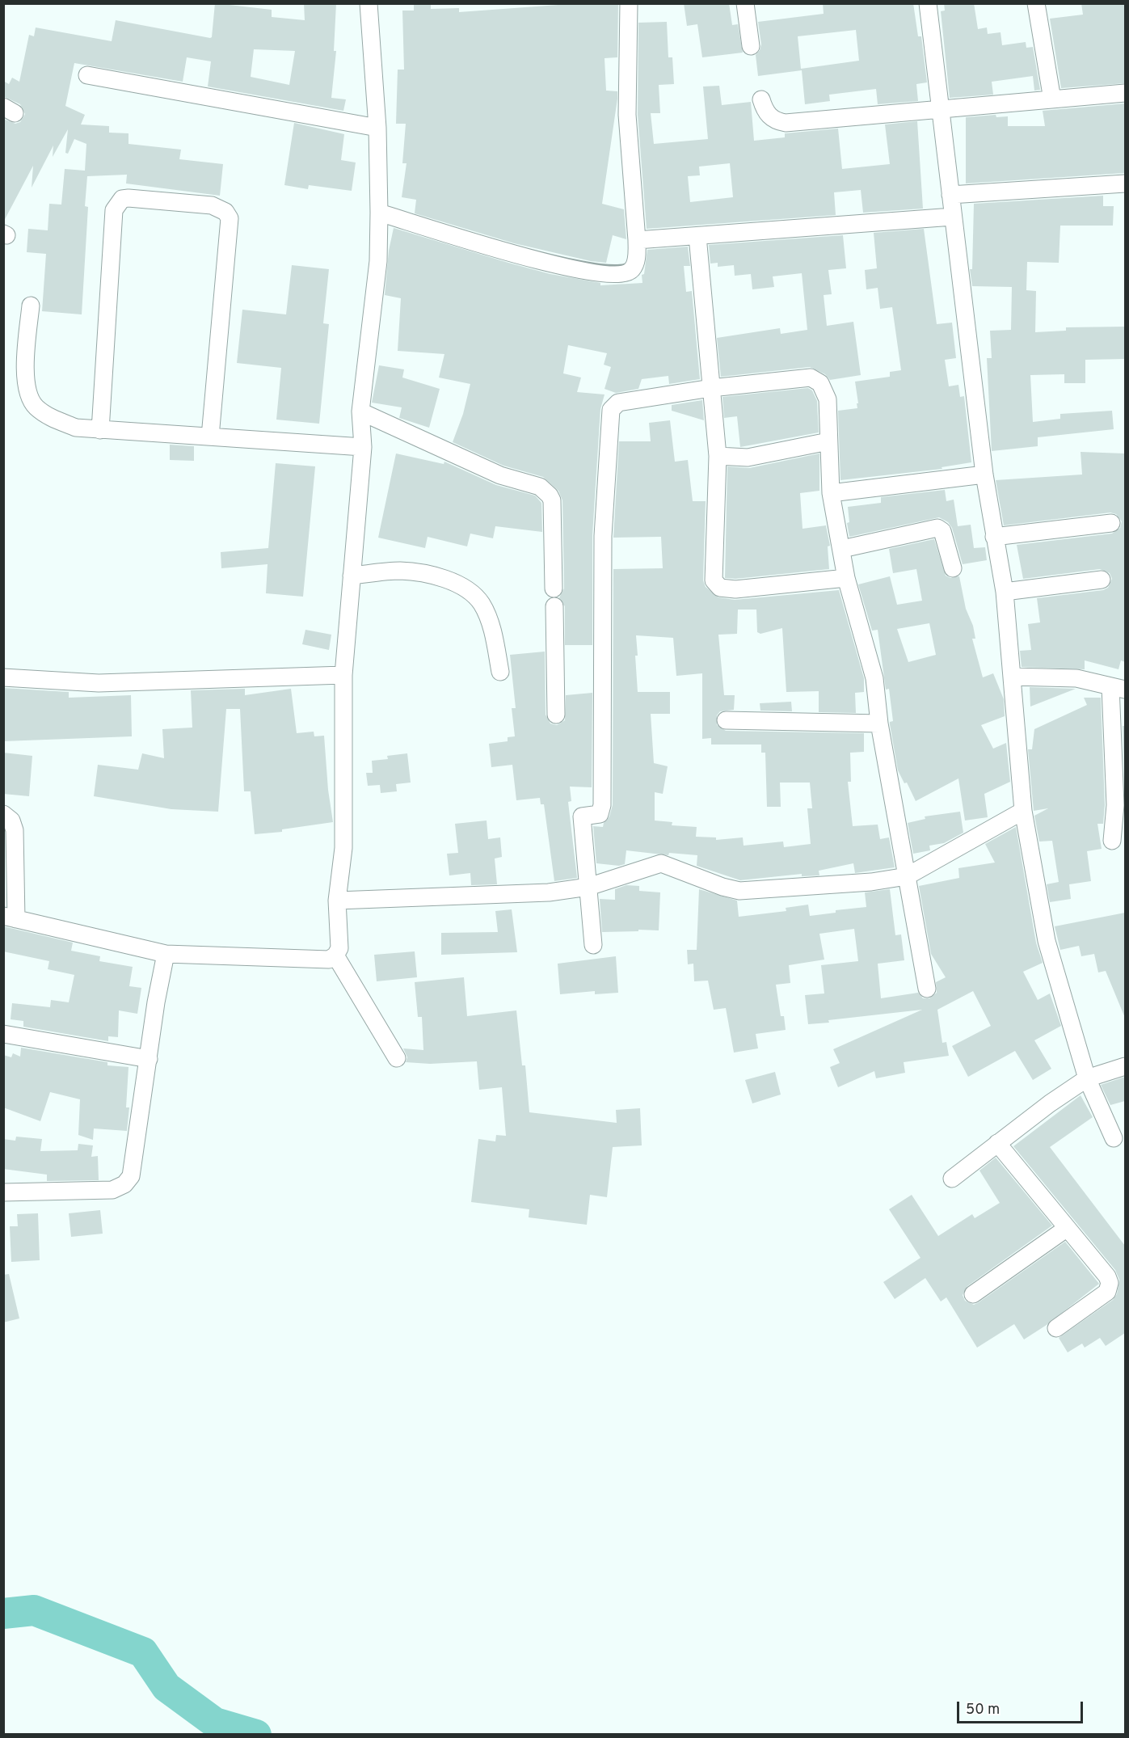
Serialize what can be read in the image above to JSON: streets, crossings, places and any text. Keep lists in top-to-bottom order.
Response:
{
  "scale_bar": "50 m"
}
